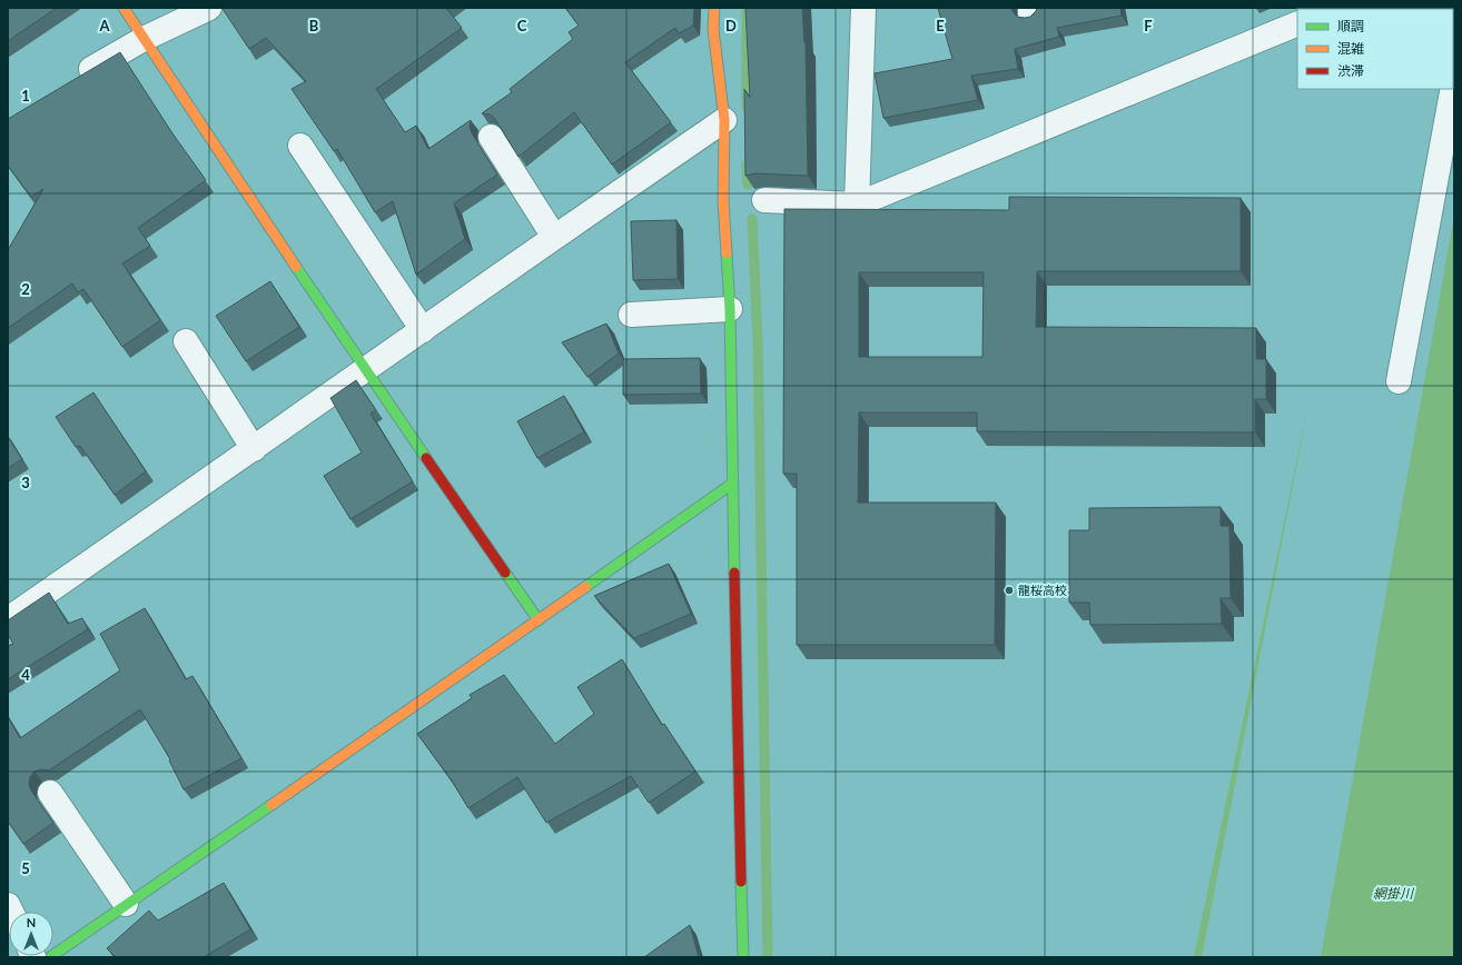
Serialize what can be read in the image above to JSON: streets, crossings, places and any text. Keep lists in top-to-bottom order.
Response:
{
  "water": ["網掛川"],
  "places": ["龍桜高校"],
  "legend": ["順調", "混雑", "渋滞"],
  "north": "top",
  "grid": {
    "columns": [
      "A",
      "B",
      "C",
      "D",
      "E",
      "F"
    ],
    "rows": [
      "1",
      "2",
      "3",
      "4",
      "5"
    ]
  }
}
